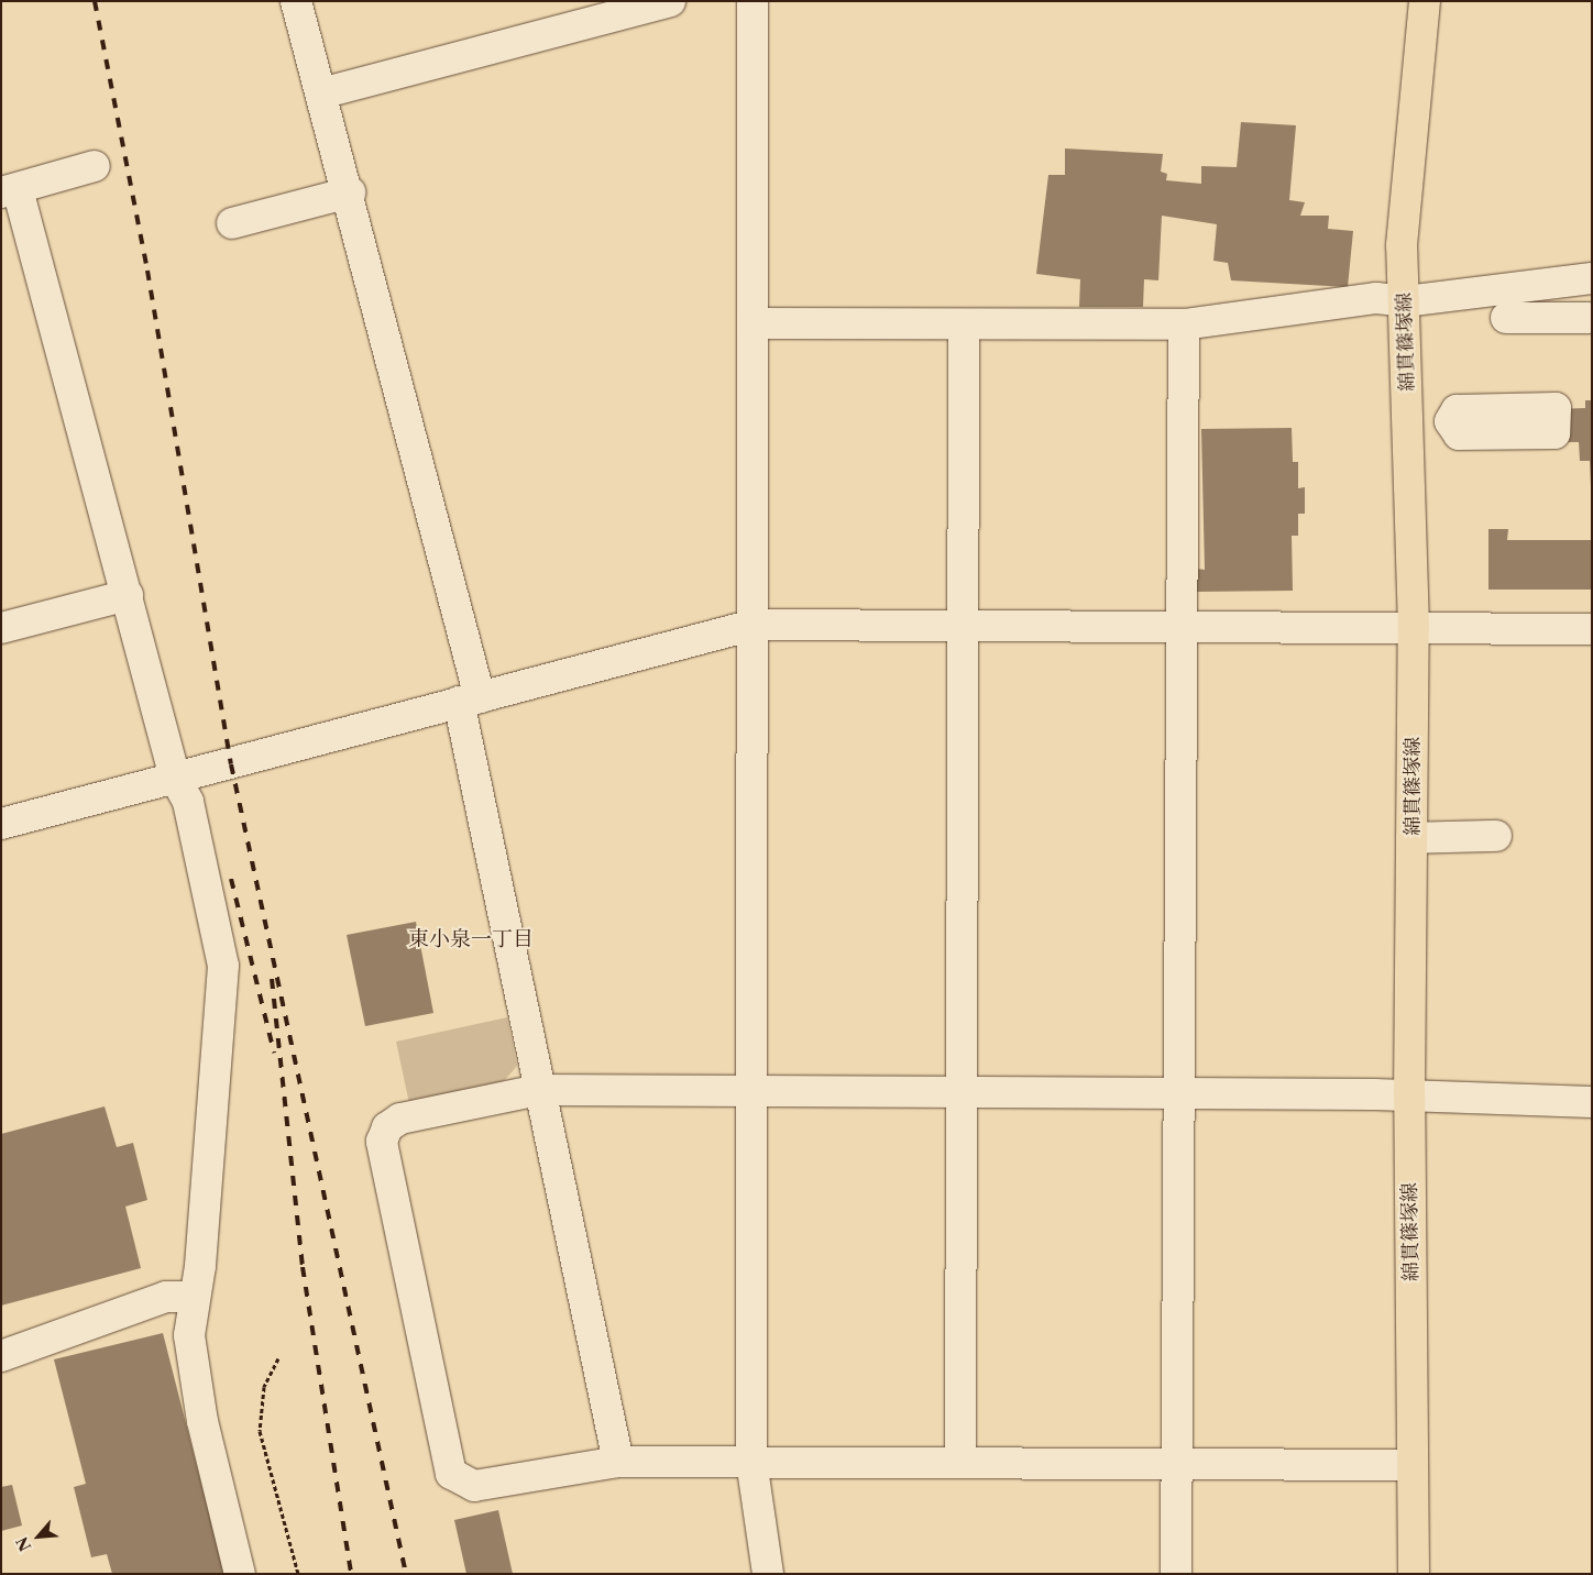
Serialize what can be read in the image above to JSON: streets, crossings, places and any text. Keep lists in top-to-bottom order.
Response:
{
  "streets": {
    "main road": ["綿貫篠塚線"]
  },
  "districts": ["東小泉一丁目"],
  "north": "bottom left"
}
